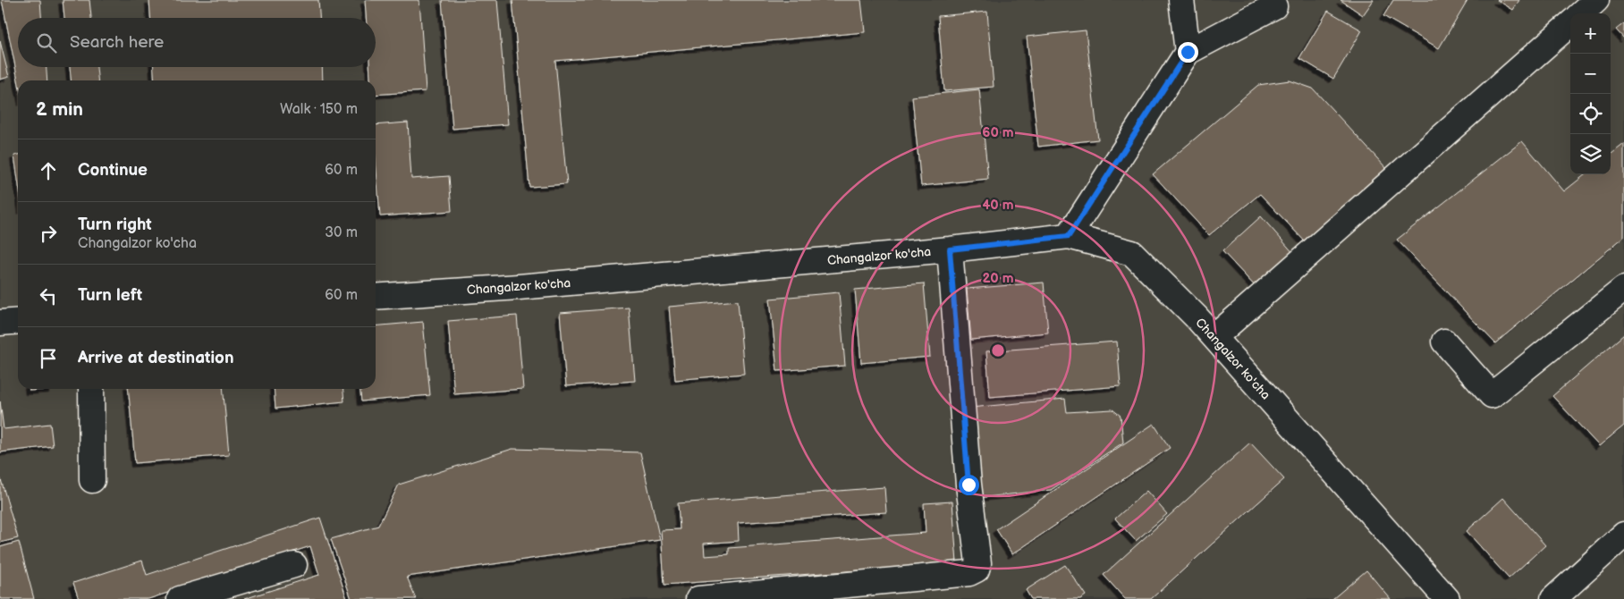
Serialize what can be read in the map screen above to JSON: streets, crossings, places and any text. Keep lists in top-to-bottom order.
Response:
{
  "streets": {
    "street": ["Changalzor ko'cha"]
  },
  "page": {
    "map_buttons": ["+", "−"],
    "search": "Search here",
    "heading": ["2 min", "Walk · 150 m"],
    "list": [
      ["Continue", "60 m"],
      ["Turn right", "Changalzor ko'cha", "30 m"],
      ["Turn left", "60 m"],
      "Arrive at destination"
    ]
  },
  "rings": ["60 m", "40 m", "20 m"]
}
